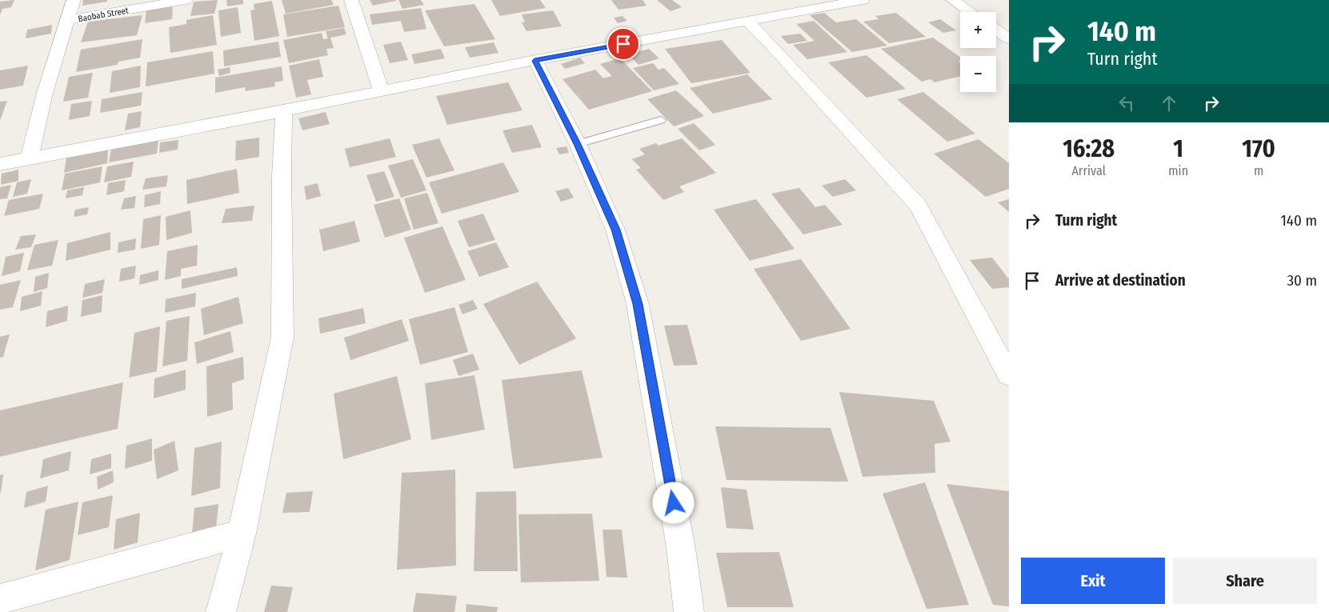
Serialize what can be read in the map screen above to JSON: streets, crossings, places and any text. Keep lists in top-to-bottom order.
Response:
{
  "streets": {
    "street": ["Baobab Street"]
  },
  "page": {
    "turn": ["140 m", "Turn right"],
    "map_buttons": ["+", "−"],
    "eta": [
      "16:28",
      "Arrival",
      "1",
      "min",
      "170",
      "m"
    ],
    "list": [
      {
        "name": "Turn right",
        "value": "140 m"
      },
      {
        "name": "Arrive at destination",
        "value": "30 m"
      }
    ],
    "buttons": ["Exit", "Share"]
  }
}
